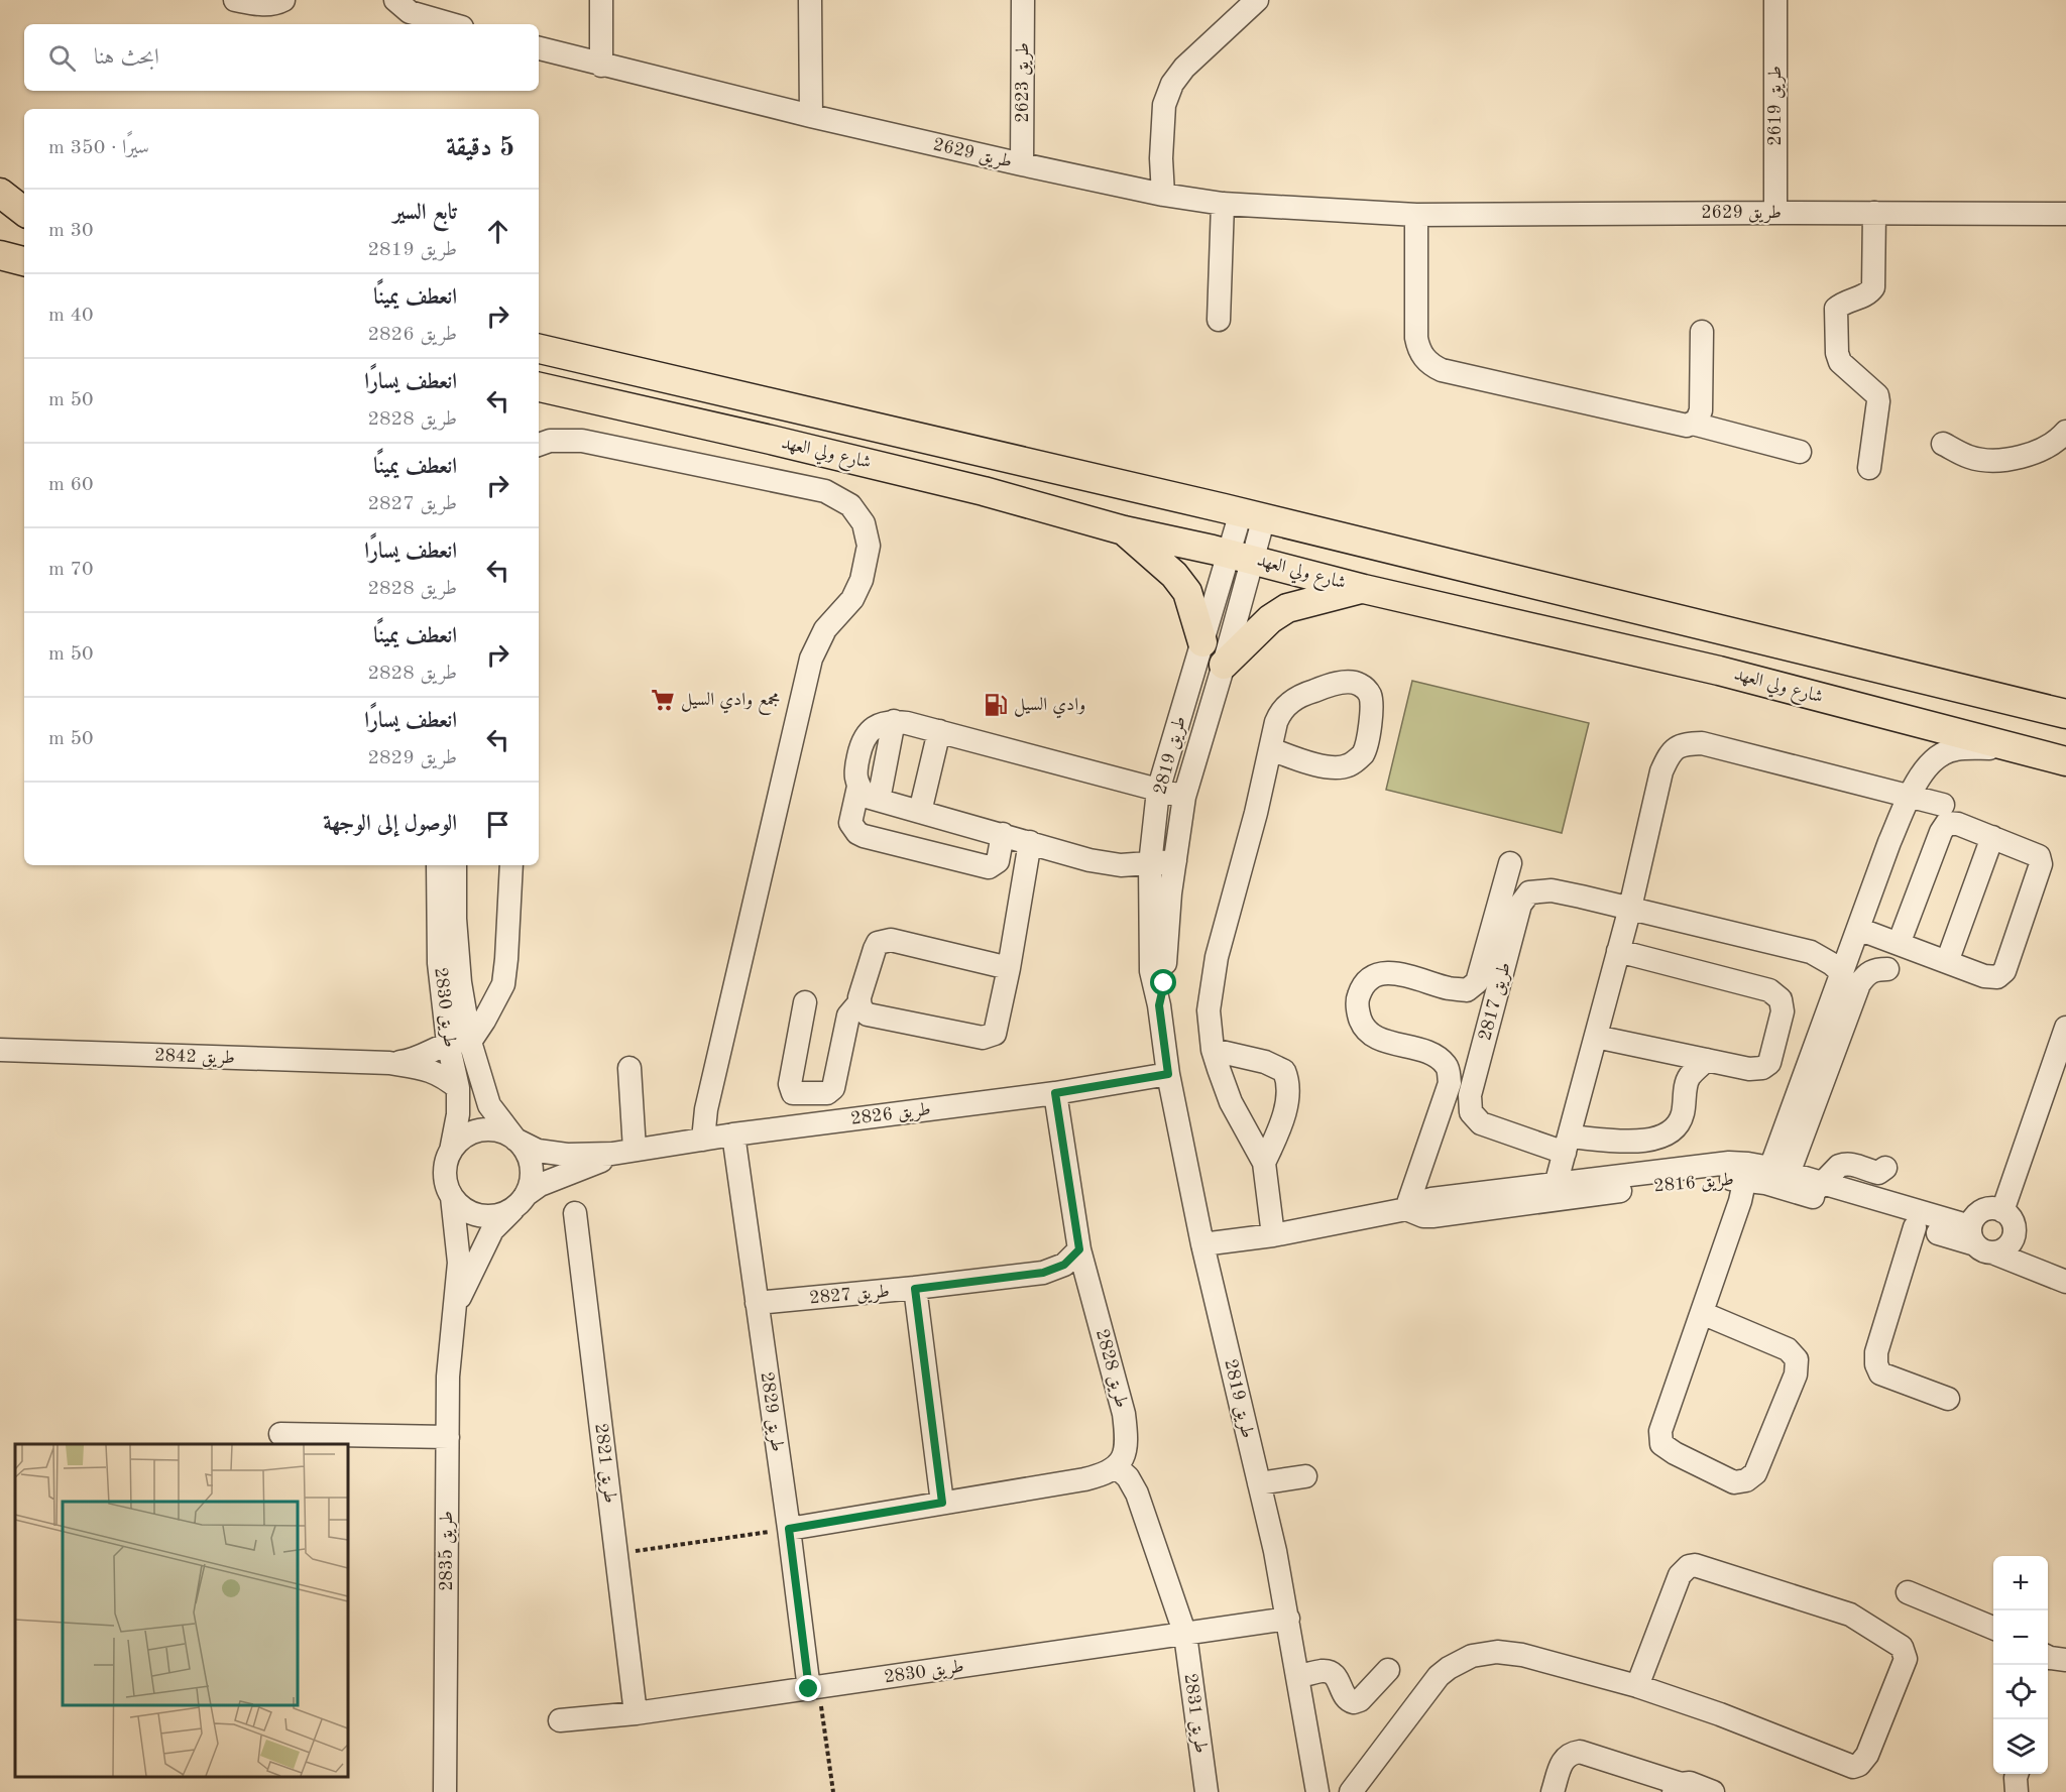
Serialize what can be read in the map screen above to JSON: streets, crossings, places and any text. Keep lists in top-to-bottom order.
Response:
{
  "streets": {
    "main road": ["شارع ولي العهد"],
    "street": [
      "طريق 2623",
      "طريق 2619",
      "طريق 2629",
      "طريق 2819",
      "طريق 2817",
      "طريق 2830",
      "طريق 2842",
      "طريق 2826",
      "طريق 2816",
      "طريق 2827",
      "طريق 2828",
      "طريق 2829",
      "طريق 2821",
      "طريق 2835",
      "طريق 2831"
    ]
  },
  "crossings": [
    ["طريق 2623", "طريق 2629"],
    ["طريق 2619", "طريق 2629"],
    ["شارع ولي العهد", "طريق 2819"],
    ["طريق 2819", "طريق 2830"],
    ["طريق 2819", "طريق 2826"],
    ["طريق 2819", "طريق 2816"],
    ["طريق 2830", "طريق 2842"],
    ["طريق 2830", "طريق 2826"],
    ["طريق 2830", "طريق 2829"],
    ["طريق 2830", "طريق 2821"],
    ["طريق 2830", "طريق 2835"],
    ["طريق 2830", "طريق 2831"],
    ["طريق 2826", "طريق 2828"],
    ["طريق 2826", "طريق 2829"],
    ["طريق 2826", "طريق 2835"],
    ["طريق 2827", "طريق 2828"],
    ["طريق 2827", "طريق 2829"],
    ["طريق 2828", "طريق 2831"]
  ],
  "places": {
    "supermarket": ["مجمع وادي السيل"],
    "fuel station": ["وادي السيل"]
  },
  "page": {
    "search": "ابحث هنا",
    "heading": ["5 دقيقة", "سيرًا · 350 m"],
    "list": [
      ["تابع السير", "طريق 2819", "30 m"],
      ["انعطف يمينًا", "طريق 2826", "40 m"],
      ["انعطف يسارًا", "طريق 2828", "50 m"],
      ["انعطف يمينًا", "طريق 2827", "60 m"],
      ["انعطف يسارًا", "طريق 2828", "70 m"],
      ["انعطف يمينًا", "طريق 2828", "50 m"],
      ["انعطف يسارًا", "طريق 2829", "50 m"],
      "الوصول إلى الوجهة"
    ],
    "map_buttons": ["+", "−"]
  }
}
